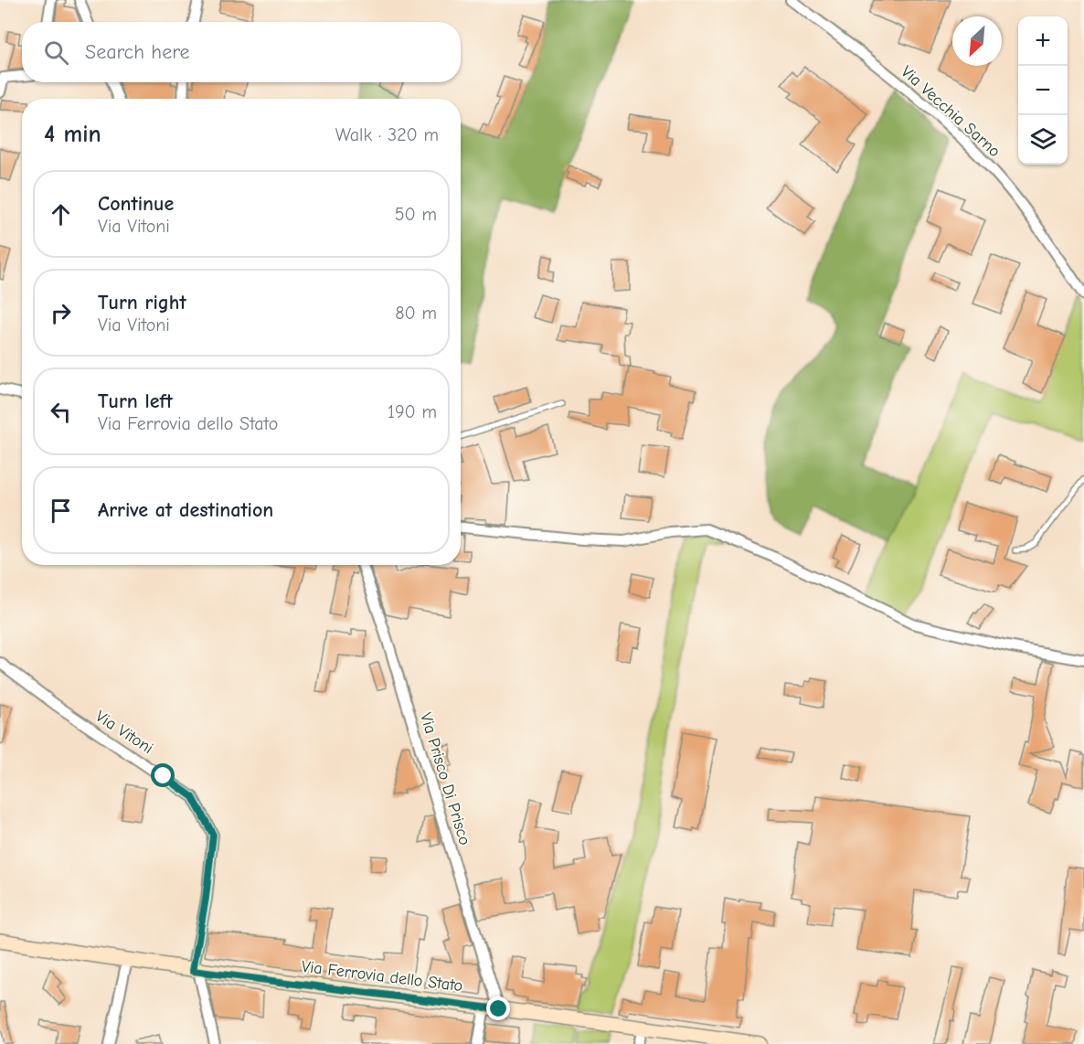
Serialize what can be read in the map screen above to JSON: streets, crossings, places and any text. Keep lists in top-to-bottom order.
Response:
{
  "streets": {
    "main road": ["Via Ferrovia dello Stato"],
    "street": ["Via Vecchia Sarno", "Via Vitoni", "Via Prisco Di Prisco"]
  },
  "crossings": [
    ["Via Vitoni", "Via Ferrovia dello Stato"],
    ["Via Prisco Di Prisco", "Via Ferrovia dello Stato"]
  ],
  "north": "bottom left",
  "page": {
    "map_buttons": ["+", "−"],
    "search": "Search here",
    "heading": ["4 min", "Walk · 320 m"],
    "list": [
      ["Continue", "Via Vitoni", "50 m"],
      ["Turn right", "Via Vitoni", "80 m"],
      ["Turn left", "Via Ferrovia dello Stato", "190 m"],
      "Arrive at destination"
    ]
  }
}
